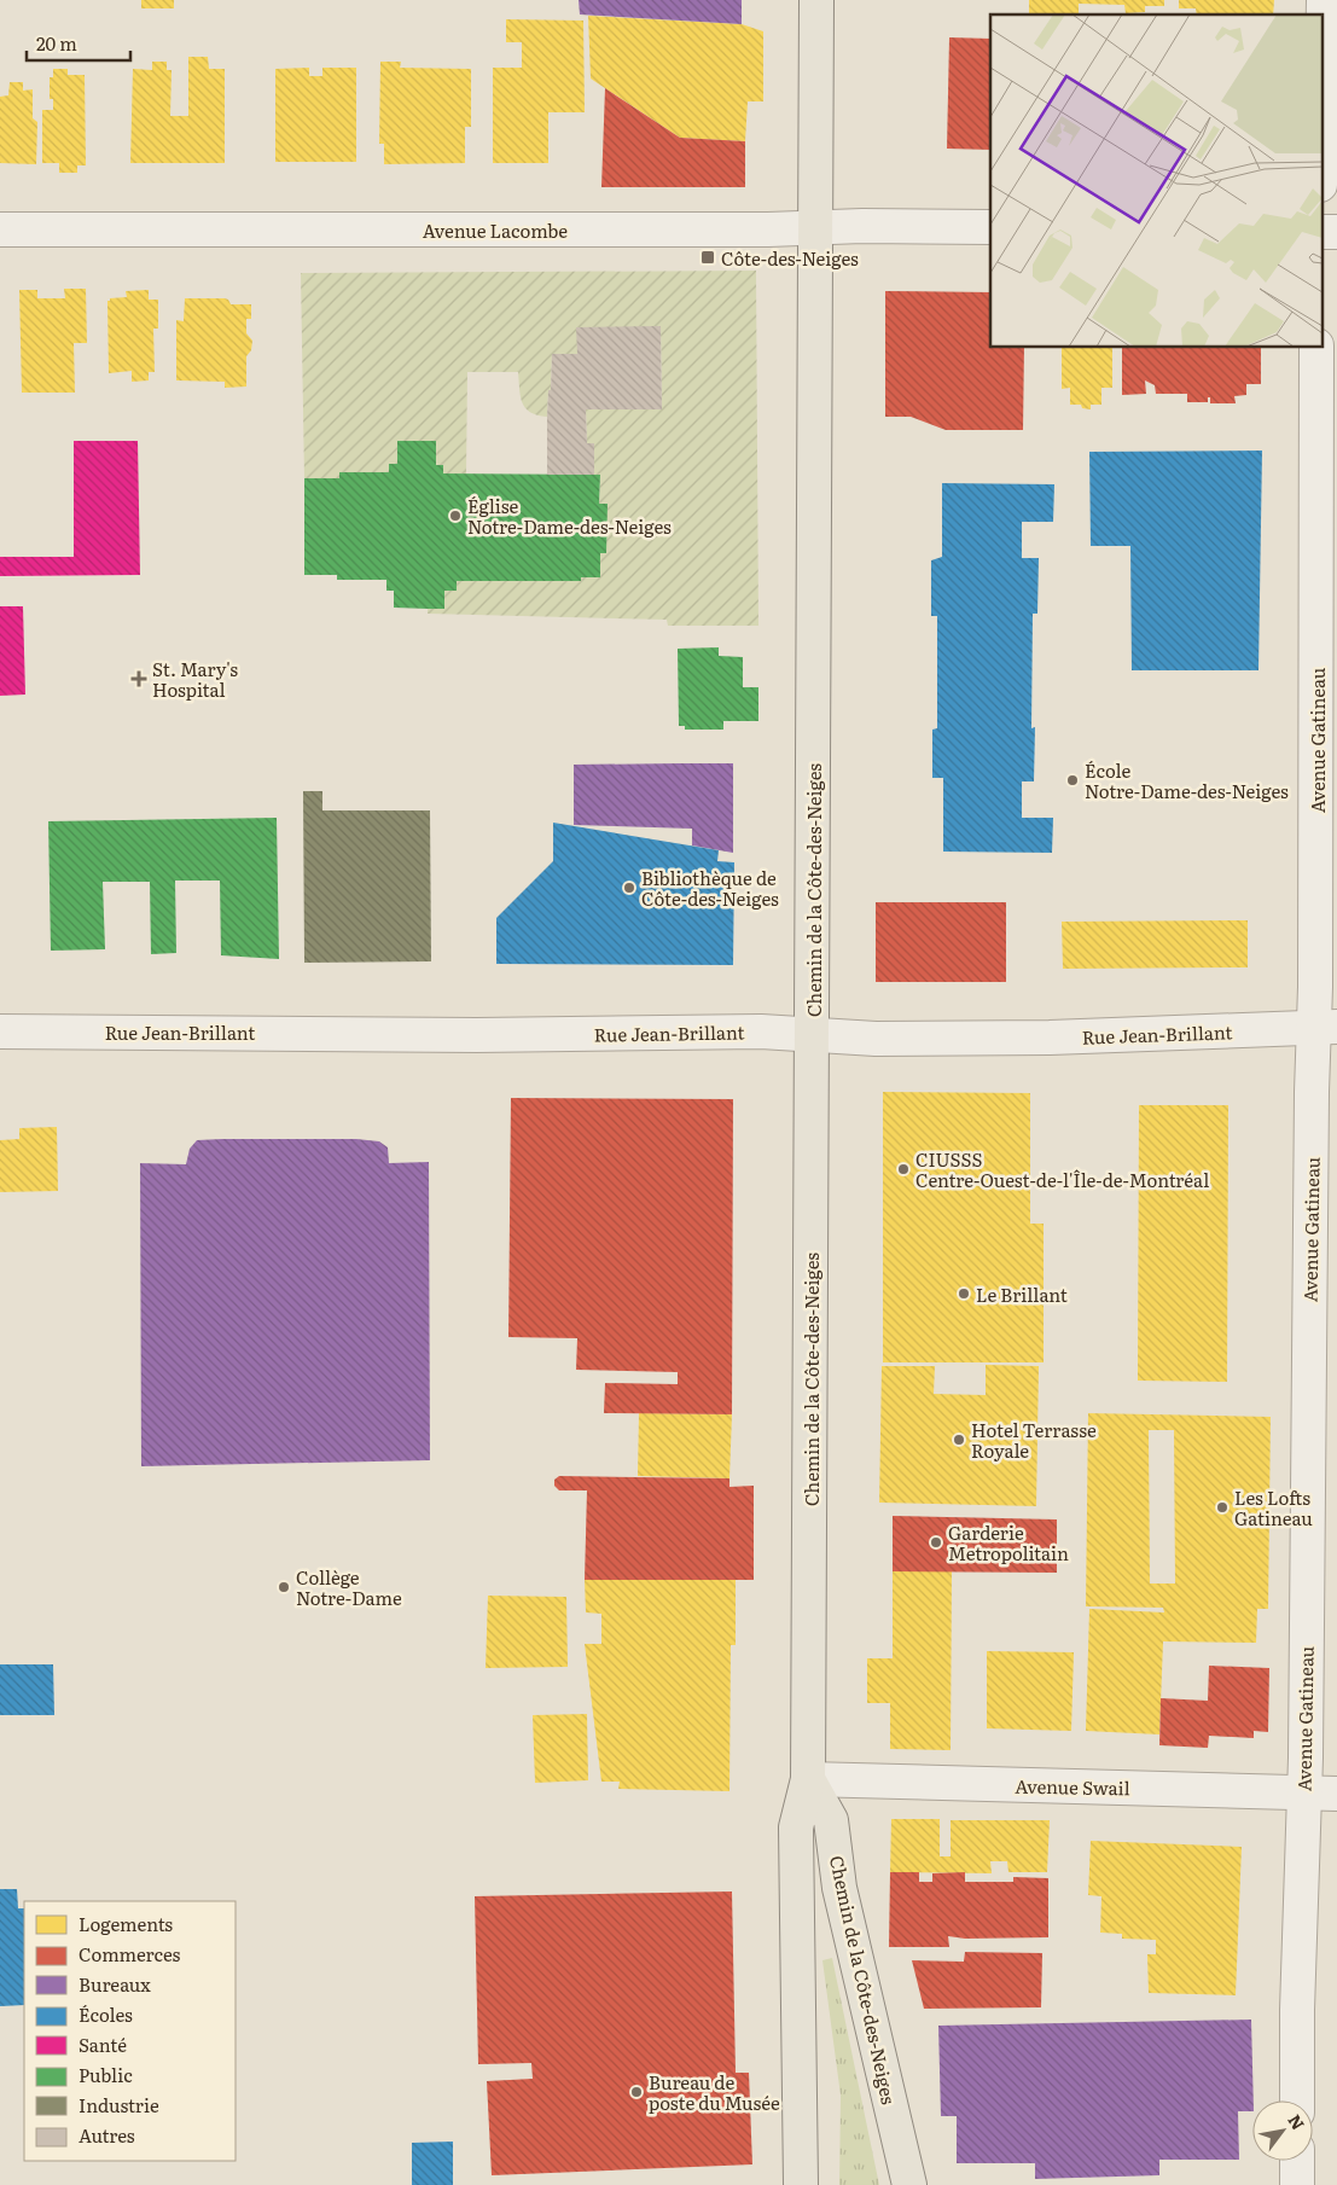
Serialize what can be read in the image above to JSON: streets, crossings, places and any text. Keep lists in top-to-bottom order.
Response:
{
  "streets": {
    "main road": ["Chemin de la Côte-des-Neiges"],
    "street": [
      "Avenue Lacombe",
      "Avenue Gatineau",
      "Rue Jean-Brillant",
      "Avenue Swail"
    ]
  },
  "crossings": [
    ["Avenue Lacombe", "Chemin de la Côte-des-Neiges"],
    ["Avenue Gatineau", "Rue Jean-Brillant"],
    ["Avenue Gatineau", "Avenue Swail"],
    ["Chemin de la Côte-des-Neiges", "Rue Jean-Brillant"],
    ["Chemin de la Côte-des-Neiges", "Avenue Swail"]
  ],
  "places": {
    "transit": ["Côte-des-Neiges"],
    "other": [
      "Église Notre-Dame-des-Neiges",
      "École Notre-Dame-des-Neiges",
      "Bibliothèque de Côte-des-Neiges",
      "CIUSSS Centre-Ouest-de-l'Île-de-Montréal",
      "Le Brillant",
      "Hotel Terrasse Royale",
      "Les Lofts Gatineau",
      "Garderie Metropolitain",
      "Collège Notre-Dame",
      "Bureau de poste du Musée"
    ],
    "health": ["St. Mary's Hospital"]
  },
  "legend": [
    "Logements",
    "Commerces",
    "Bureaux",
    "Écoles",
    "Santé",
    "Public",
    "Industrie",
    "Autres"
  ],
  "scale_bar": "20 m",
  "north": "top right"
}
